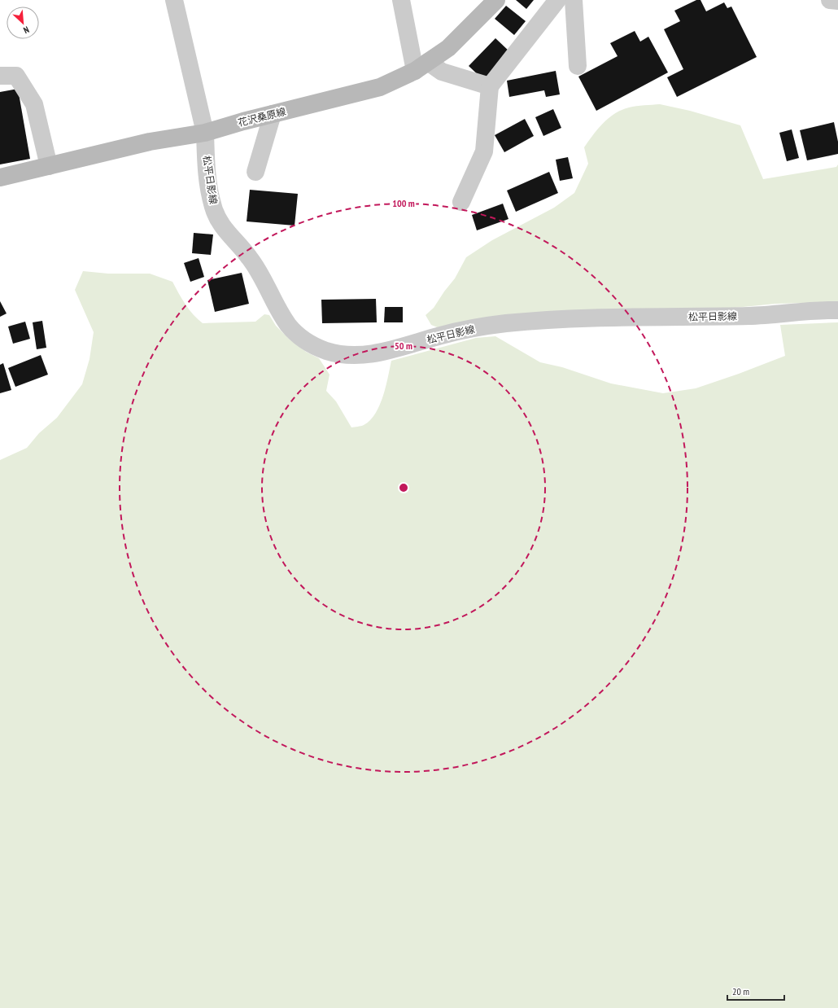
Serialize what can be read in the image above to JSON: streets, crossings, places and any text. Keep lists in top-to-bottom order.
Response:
{
  "streets": {
    "main road": ["花沢桑原線"],
    "street": ["松平日影線"]
  },
  "crossings": [
    ["花沢桑原線", "松平日影線"]
  ],
  "scale_bar": "20 m",
  "north": "bottom right",
  "rings": ["100 m", "50 m"]
}
